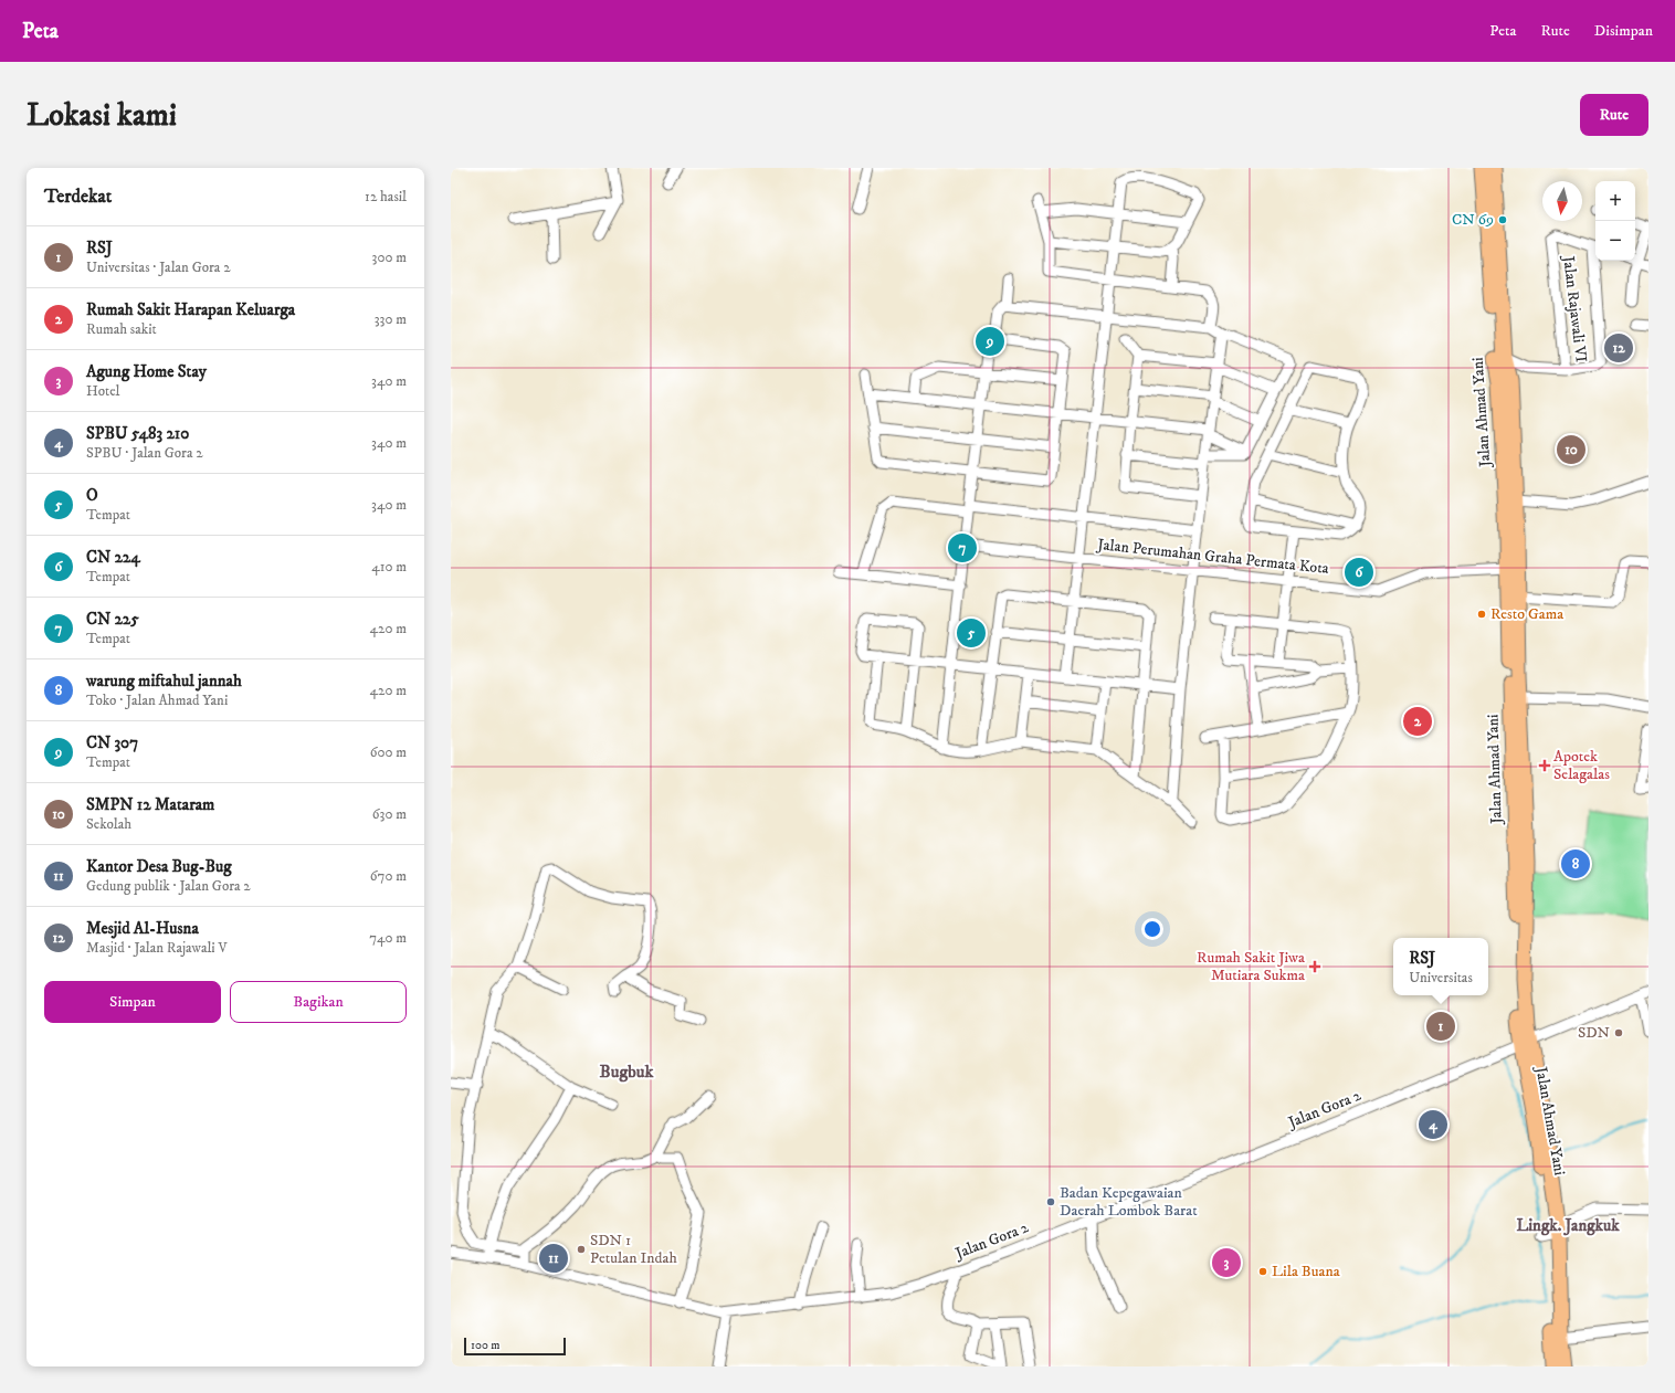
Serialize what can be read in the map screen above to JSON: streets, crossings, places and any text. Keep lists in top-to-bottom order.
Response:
{
  "streets": {
    "highway": ["Jalan Ahmad Yani"],
    "street": ["Jalan Rajawali VI", "Jalan Perumahan Graha Permata Kota", "Jalan Gora 2"]
  },
  "crossings": [
    ["Jalan Ahmad Yani", "Jalan Perumahan Graha Permata Kota"],
    ["Jalan Ahmad Yani", "Jalan Gora 2"]
  ],
  "districts": ["Bugbuk", "Lingk. Jangkuk"],
  "places": {
    "other": [
      "CN 69",
      "Resto Gama",
      "SDN",
      "Badan Kepegawaian Daerah Lombok Barat",
      "SDN 1 Petulan Indah",
      "Lila Buana"
    ],
    "health": ["Apotek Selagalas", "Rumah Sakit Jiwa Mutiara Sukma"]
  },
  "scale_bar": "100 m",
  "north": "bottom",
  "page": {
    "header": "Peta",
    "nav": ["Peta", "Rute", "Disimpan"],
    "buttons": [
      "Rute",
      ["Simpan", "Bagikan"]
    ],
    "title": "Lokasi kami",
    "heading": ["Terdekat", "12 hasil"],
    "map_buttons": ["+", "−"],
    "list": [
      {
        "mark": "1",
        "name": "RSJ",
        "note": "Universitas · Jalan Gora 2",
        "value": "300 m"
      },
      {
        "mark": "2",
        "name": "Rumah Sakit Harapan Keluarga",
        "note": "Rumah sakit",
        "value": "330 m"
      },
      {
        "mark": "3",
        "name": "Agung Home Stay",
        "note": "Hotel",
        "value": "340 m"
      },
      {
        "mark": "4",
        "name": "SPBU 5483 210",
        "note": "SPBU · Jalan Gora 2",
        "value": "340 m"
      },
      {
        "mark": "5",
        "name": "O",
        "note": "Tempat",
        "value": "340 m"
      },
      {
        "mark": "6",
        "name": "CN 224",
        "note": "Tempat",
        "value": "410 m"
      },
      {
        "mark": "7",
        "name": "CN 225",
        "note": "Tempat",
        "value": "420 m"
      },
      {
        "mark": "8",
        "name": "warung miftahul jannah",
        "note": "Toko · Jalan Ahmad Yani",
        "value": "420 m"
      },
      {
        "mark": "9",
        "name": "CN 307",
        "note": "Tempat",
        "value": "600 m"
      },
      {
        "mark": "10",
        "name": "SMPN 12 Mataram",
        "note": "Sekolah",
        "value": "630 m"
      },
      {
        "mark": "11",
        "name": "Kantor Desa Bug-Bug",
        "note": "Gedung publik · Jalan Gora 2",
        "value": "670 m"
      },
      {
        "mark": "12",
        "name": "Mesjid Al-Husna",
        "note": "Masjid · Jalan Rajawali V",
        "value": "740 m"
      }
    ],
    "pins": [
      "9",
      "12",
      "10",
      "7",
      "6",
      "5",
      "2",
      "8",
      "1",
      "4",
      "11",
      "3"
    ],
    "popup": ["RSJ", "Universitas"],
    "scale": "100 m"
  }
}
